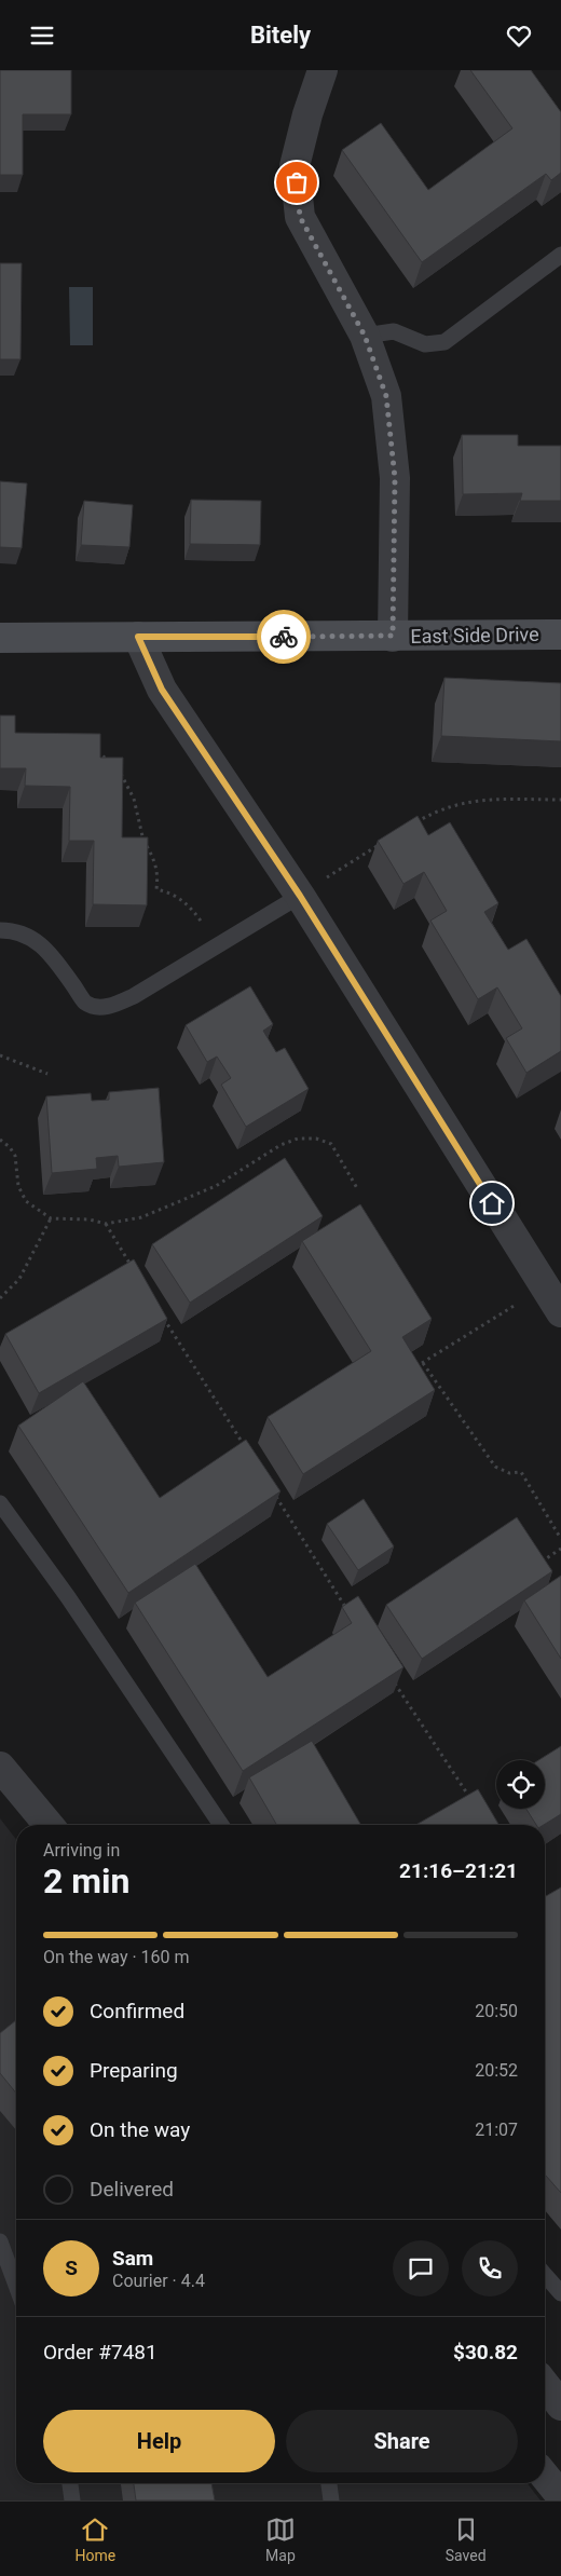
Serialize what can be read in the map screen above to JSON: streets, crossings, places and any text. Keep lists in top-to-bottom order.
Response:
{
  "streets": {
    "main road": ["East Side Drive"]
  },
  "page": {
    "header": "Bitely",
    "heading": ["2 min", "Arriving in", "21:16–21:21"],
    "panel": [
      "Sam",
      "Courier · 4.4",
      "Order #7481",
      "$30.82"
    ],
    "bar": "On the way · 160 m",
    "list": [
      ["Confirmed", "20:50"],
      ["Preparing", "20:52"],
      ["On the way", "21:07"],
      "Delivered"
    ],
    "round": "S",
    "buttons": ["Help", "Share"],
    "tabs": ["Home", "Map", "Saved"]
  }
}
